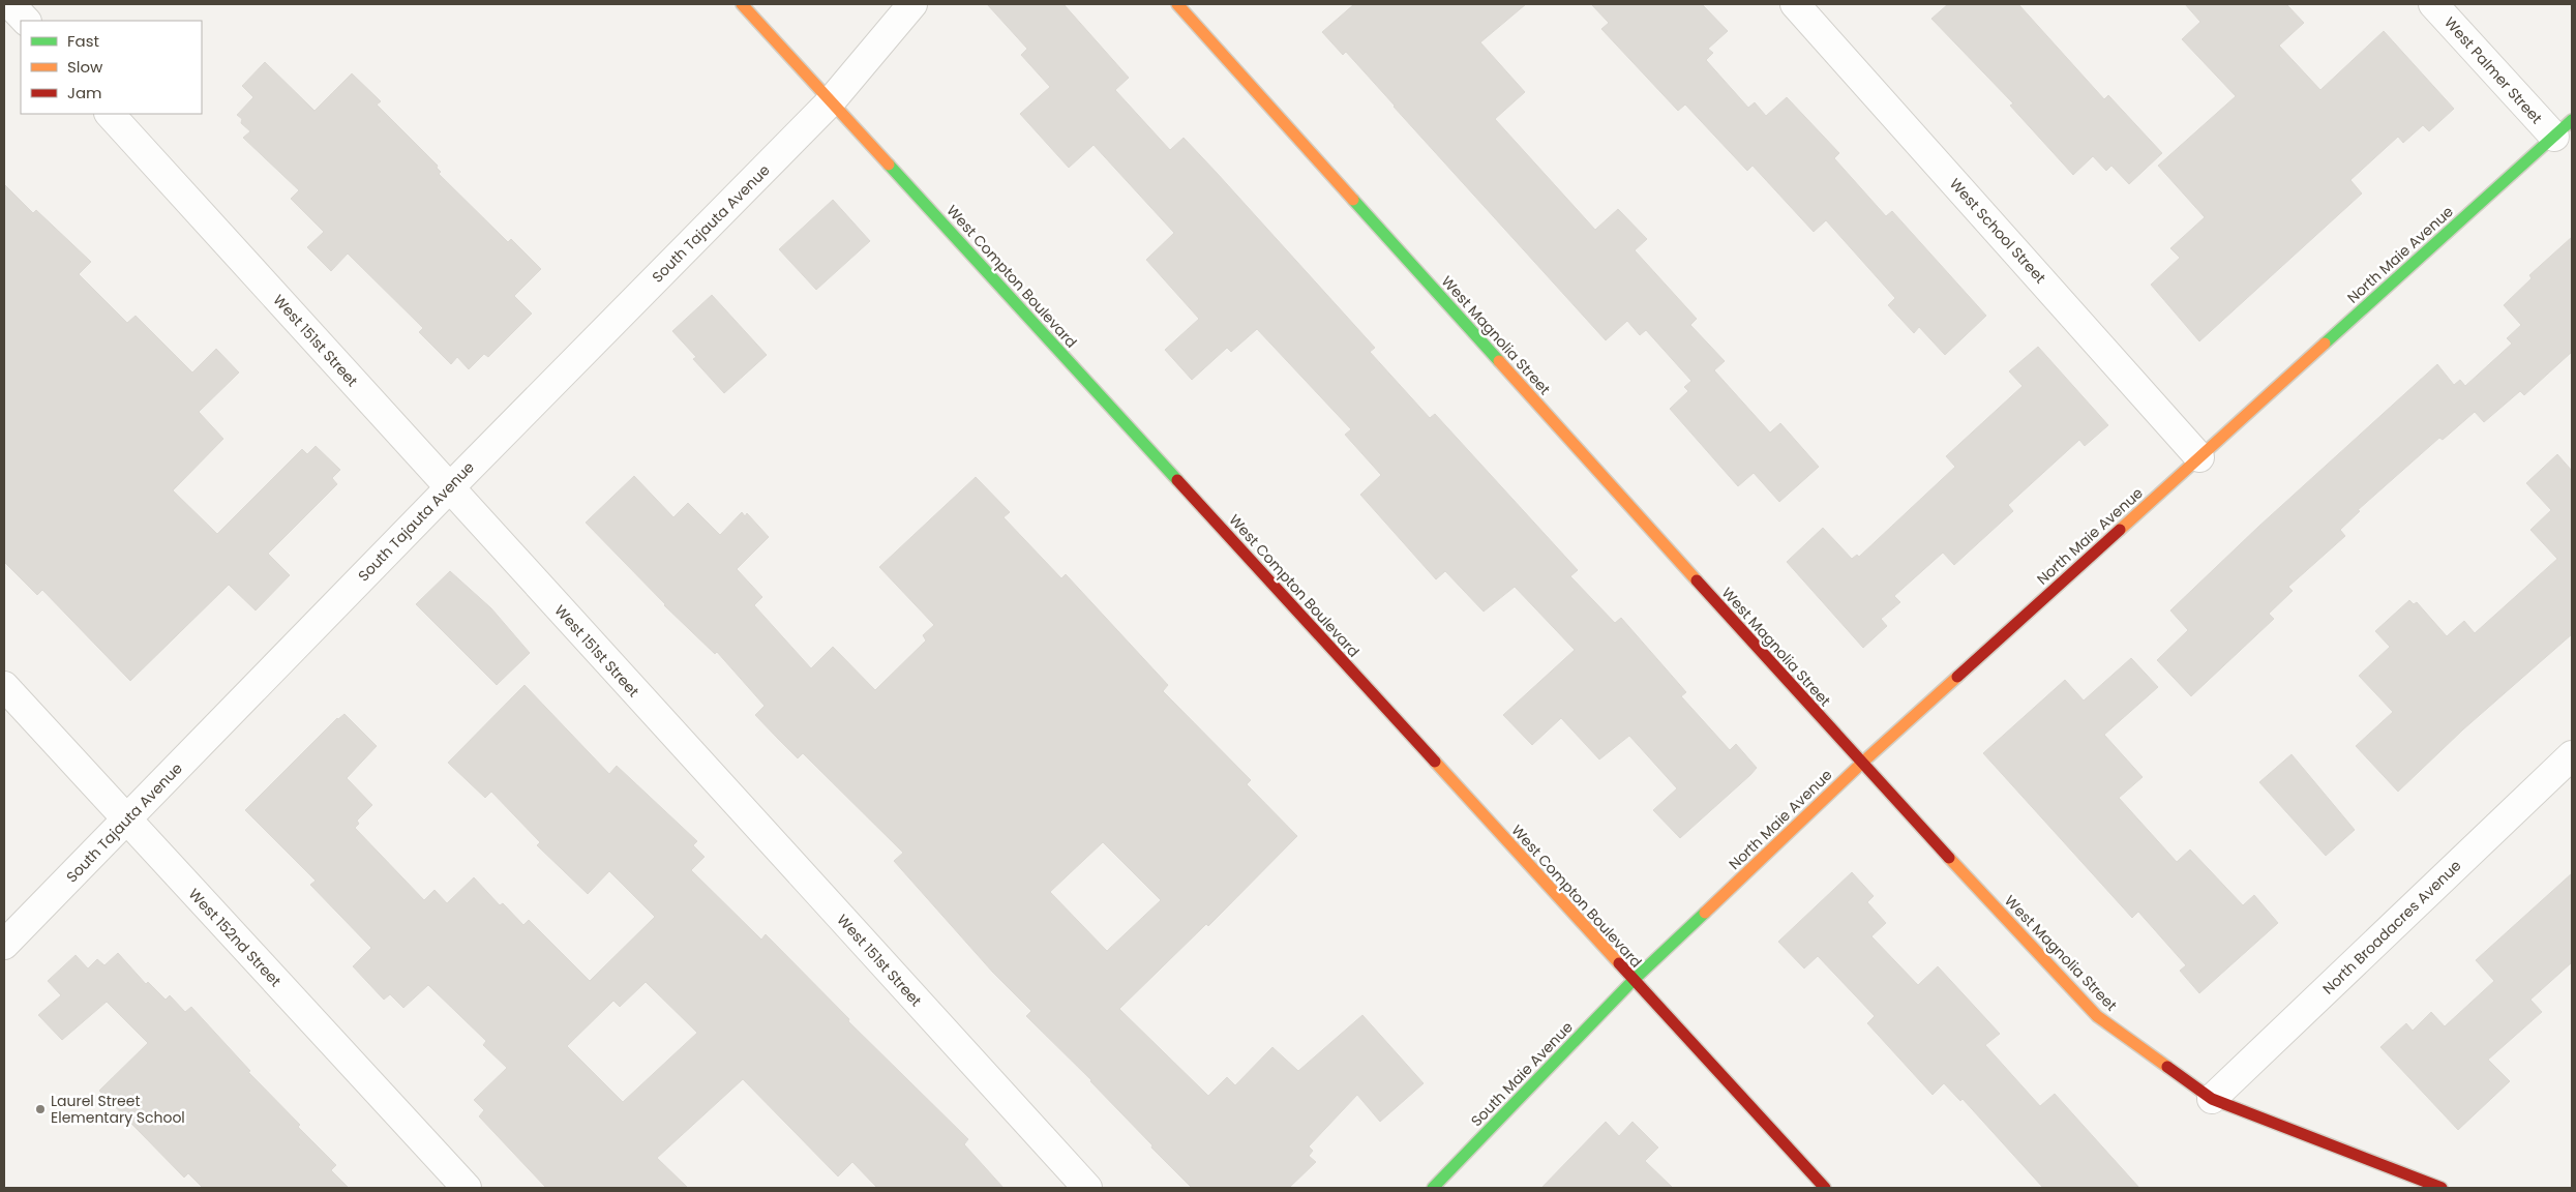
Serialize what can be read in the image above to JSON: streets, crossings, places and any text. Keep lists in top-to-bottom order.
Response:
{
  "streets": {
    "street": [
      "West Palmer Street",
      "South Tajauta Avenue",
      "West School Street",
      "North Maie Avenue",
      "West Compton Boulevard",
      "West Magnolia Street",
      "West 151st Street",
      "North Broadacres Avenue",
      "West 152nd Street",
      "South Maie Avenue"
    ]
  },
  "crossings": [
    ["West Palmer Street", "North Maie Avenue"],
    ["South Tajauta Avenue", "West Compton Boulevard"],
    ["South Tajauta Avenue", "West 151st Street"],
    ["South Tajauta Avenue", "West 152nd Street"],
    ["West School Street", "North Maie Avenue"],
    ["North Maie Avenue", "West Compton Boulevard"],
    ["North Maie Avenue", "West Magnolia Street"],
    ["North Maie Avenue", "South Maie Avenue"],
    ["West Compton Boulevard", "South Maie Avenue"],
    ["West Magnolia Street", "North Broadacres Avenue"]
  ],
  "places": ["Laurel Street Elementary School"],
  "legend": ["Fast", "Slow", "Jam"]
}
